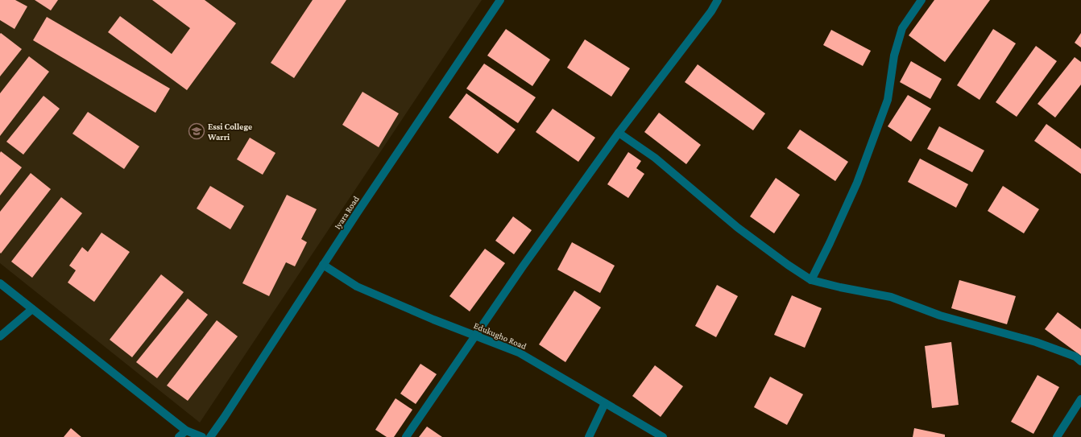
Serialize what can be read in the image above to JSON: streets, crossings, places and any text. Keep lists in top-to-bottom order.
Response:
{
  "streets": {
    "street": ["Iyara Road", "Edukugho Road"]
  },
  "crossings": [
    ["Iyara Road", "Edukugho Road"]
  ],
  "places": {
    "school or university": ["Essi College Warri"]
  }
}
